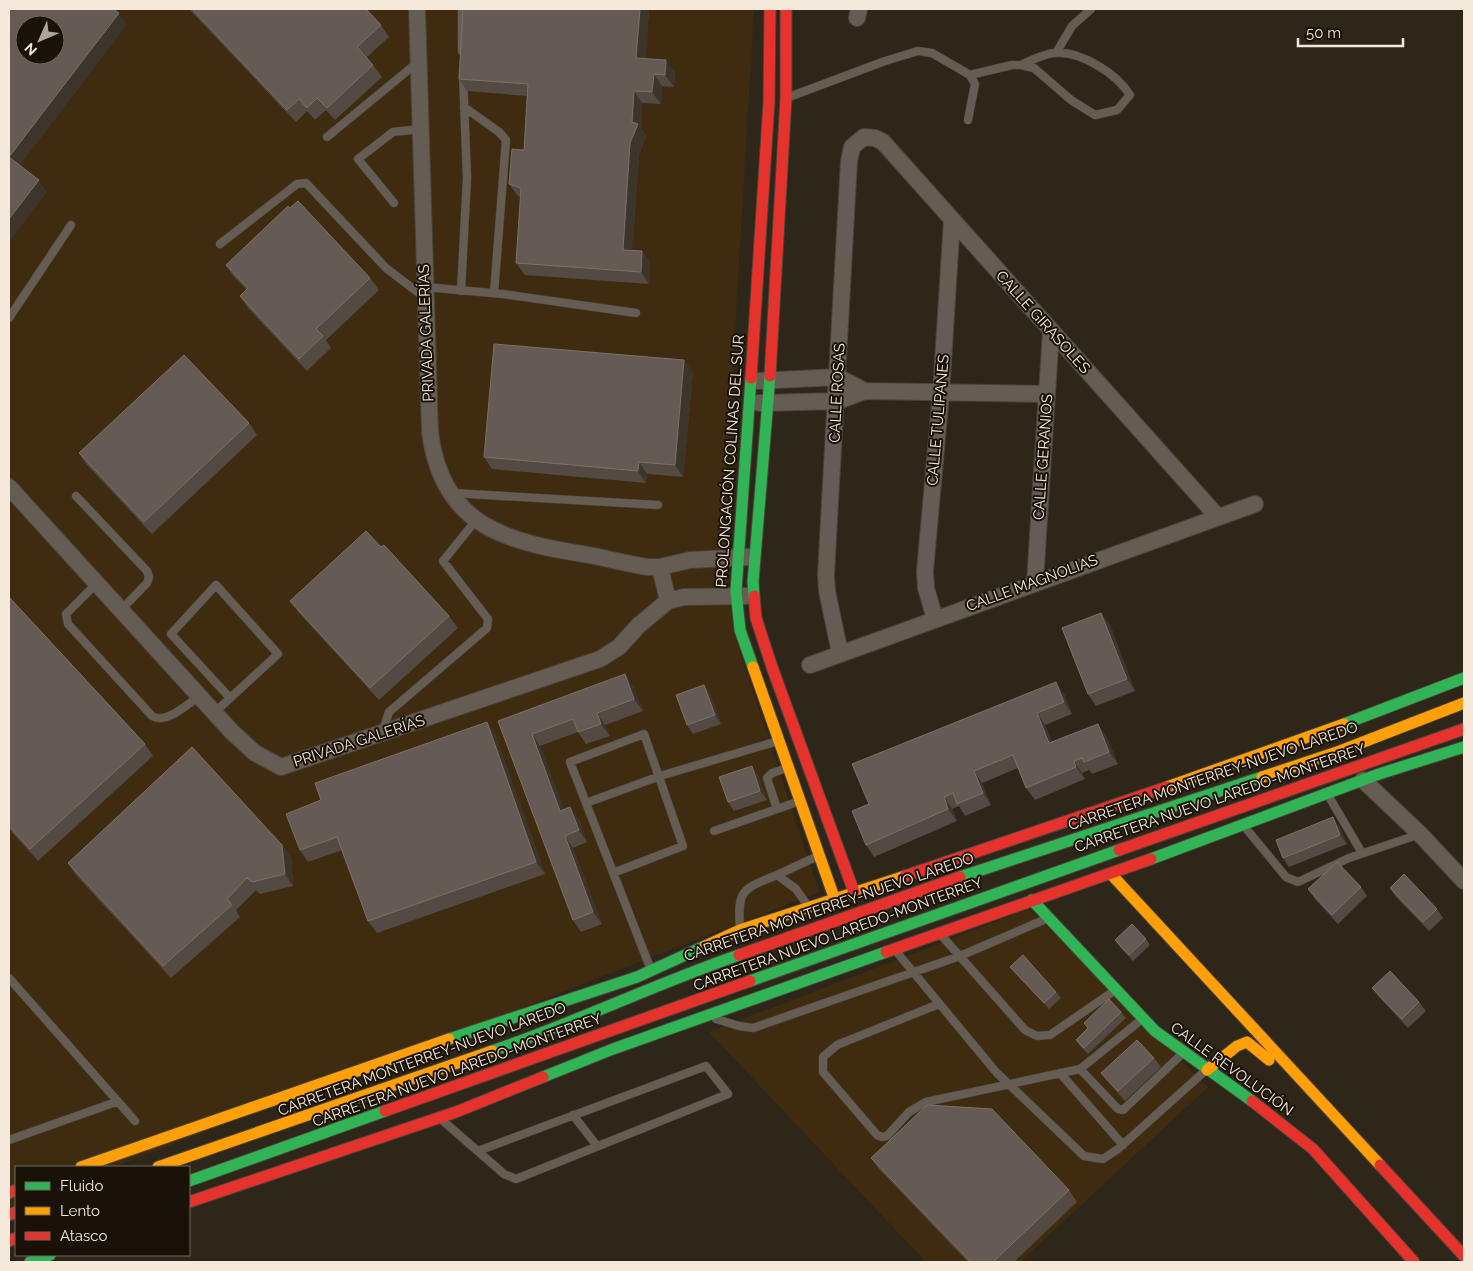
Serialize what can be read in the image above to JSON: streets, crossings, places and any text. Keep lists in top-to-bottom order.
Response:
{
  "streets": {
    "main road": [
      "PROLONGACIÓN COLINAS DEL SUR",
      "CARRETERA MONTERREY-NUEVO LAREDO",
      "CARRETERA NUEVO LAREDO-MONTERREY",
      "CALLE REVOLUCIÓN"
    ],
    "street": [
      "CALLE GIRASOLES",
      "PRIVADA GALERÍAS",
      "CALLE ROSAS",
      "CALLE TULIPANES",
      "CALLE GERANIOS",
      "CALLE MAGNOLIAS"
    ]
  },
  "crossings": [
    ["CALLE GIRASOLES", "CALLE ROSAS"],
    ["CALLE GIRASOLES", "CALLE TULIPANES"],
    ["CALLE GIRASOLES", "CALLE GERANIOS"],
    ["CALLE GIRASOLES", "CALLE MAGNOLIAS"],
    ["PRIVADA GALERÍAS", "PROLONGACIÓN COLINAS DEL SUR"],
    ["CALLE ROSAS", "CALLE MAGNOLIAS"],
    ["CALLE TULIPANES", "CALLE MAGNOLIAS"],
    ["CALLE GERANIOS", "CALLE MAGNOLIAS"]
  ],
  "legend": ["Fluido", "Lento", "Atasco"],
  "scale_bar": "50 m",
  "north": "bottom left"
}
